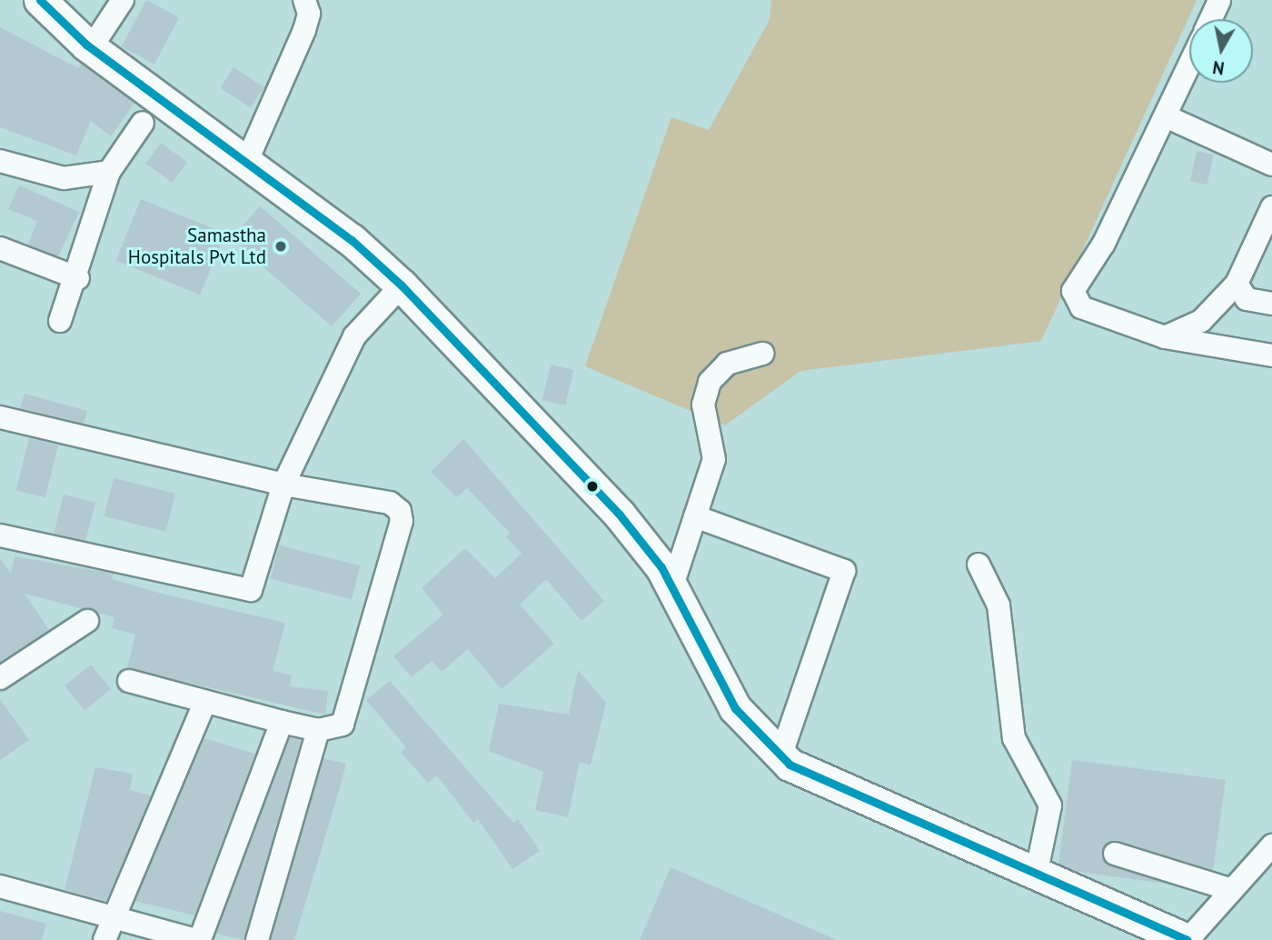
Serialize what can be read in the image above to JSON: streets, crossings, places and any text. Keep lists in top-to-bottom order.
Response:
{
  "places": ["Samastha Hospitals Pvt Ltd"],
  "north": "bottom"
}
